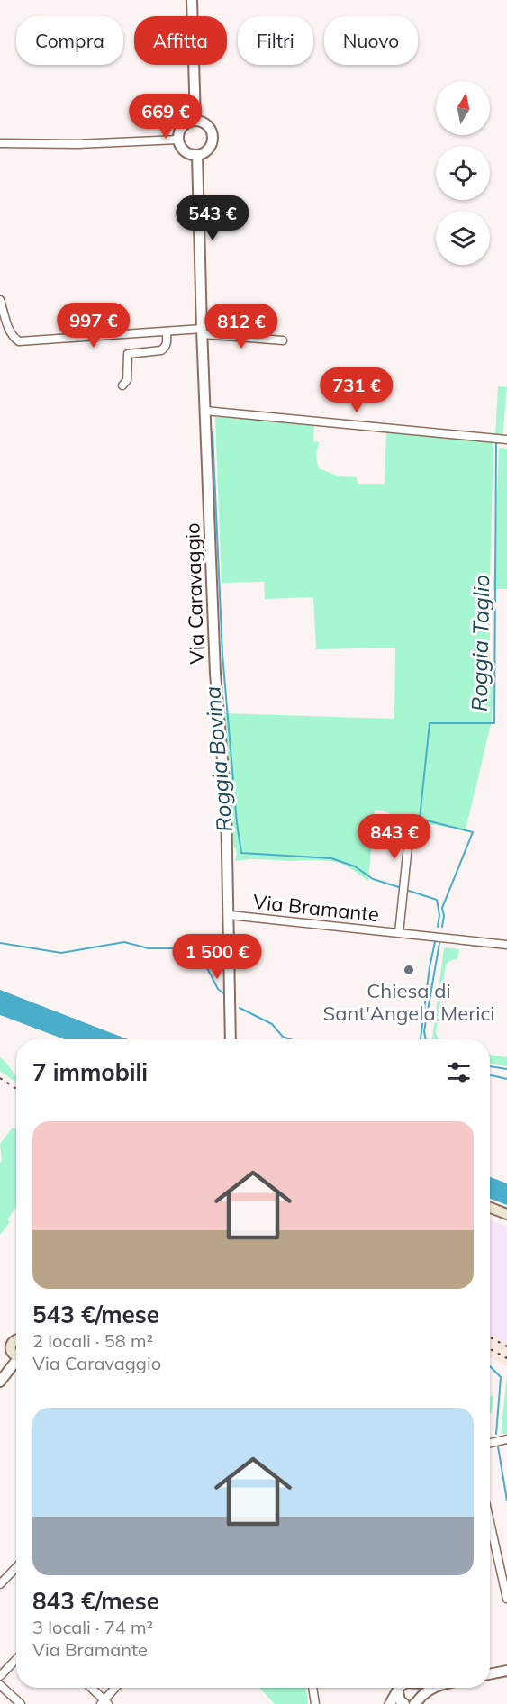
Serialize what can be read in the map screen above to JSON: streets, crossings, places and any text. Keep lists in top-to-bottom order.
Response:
{
  "streets": {
    "street": ["Via Caravaggio", "Via Bramante"]
  },
  "crossings": [
    ["Via Caravaggio", "Via Bramante"]
  ],
  "water": ["Roggia Taglio", "Roggia Bovina"],
  "places": ["Chiesa di Sant'Angela Merici"],
  "north": "top",
  "page": {
    "chip": [
      "Compra",
      "Affitta",
      "Filtri",
      "Nuovo"
    ],
    "price": [
      "669 €",
      "543 €",
      "997 €",
      "812 €",
      "731 €",
      "843 €",
      "1 500 €"
    ],
    "heading": "7 immobili",
    "list": [
      {
        "name": "543 €/mese",
        "note": "2 locali · 58 m² · Via Caravaggio"
      },
      {
        "name": "843 €/mese",
        "note": "3 locali · 74 m² · Via Bramante"
      }
    ]
  }
}
